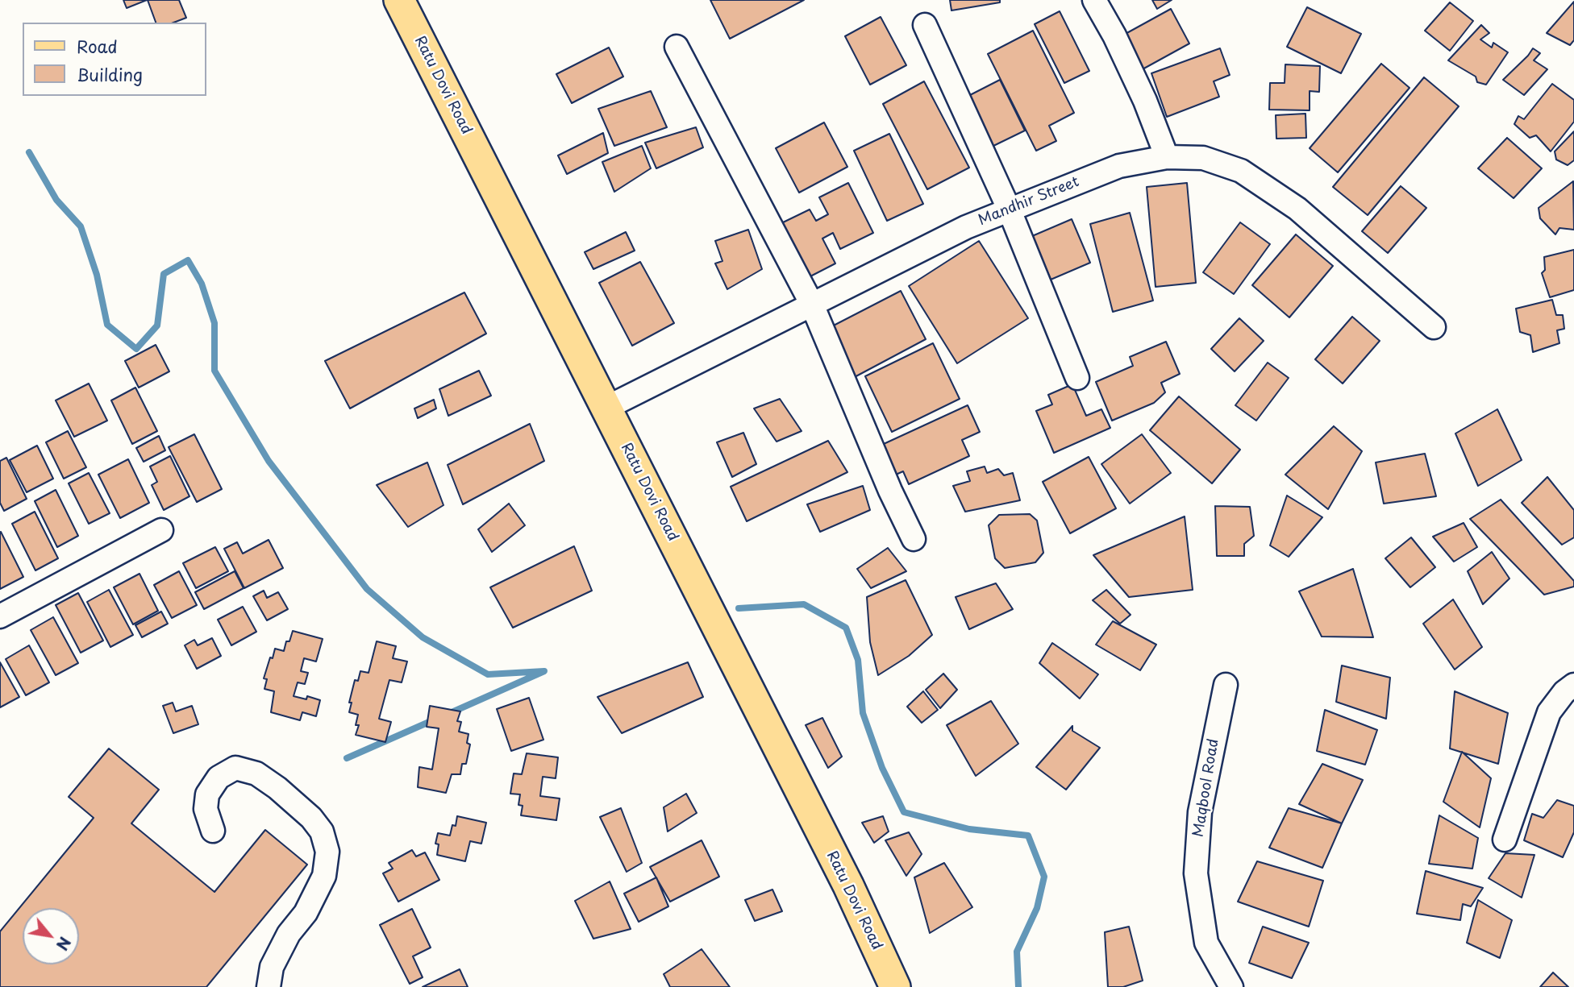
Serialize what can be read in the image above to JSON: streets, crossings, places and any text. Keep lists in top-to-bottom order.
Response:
{
  "streets": {
    "main road": ["Ratu Dovi Road"],
    "street": ["Mandhir Street", "Maqbool Road"]
  },
  "crossings": [
    ["Ratu Dovi Road", "Mandhir Street"]
  ],
  "legend": ["Road", "Building"],
  "north": "bottom right"
}
